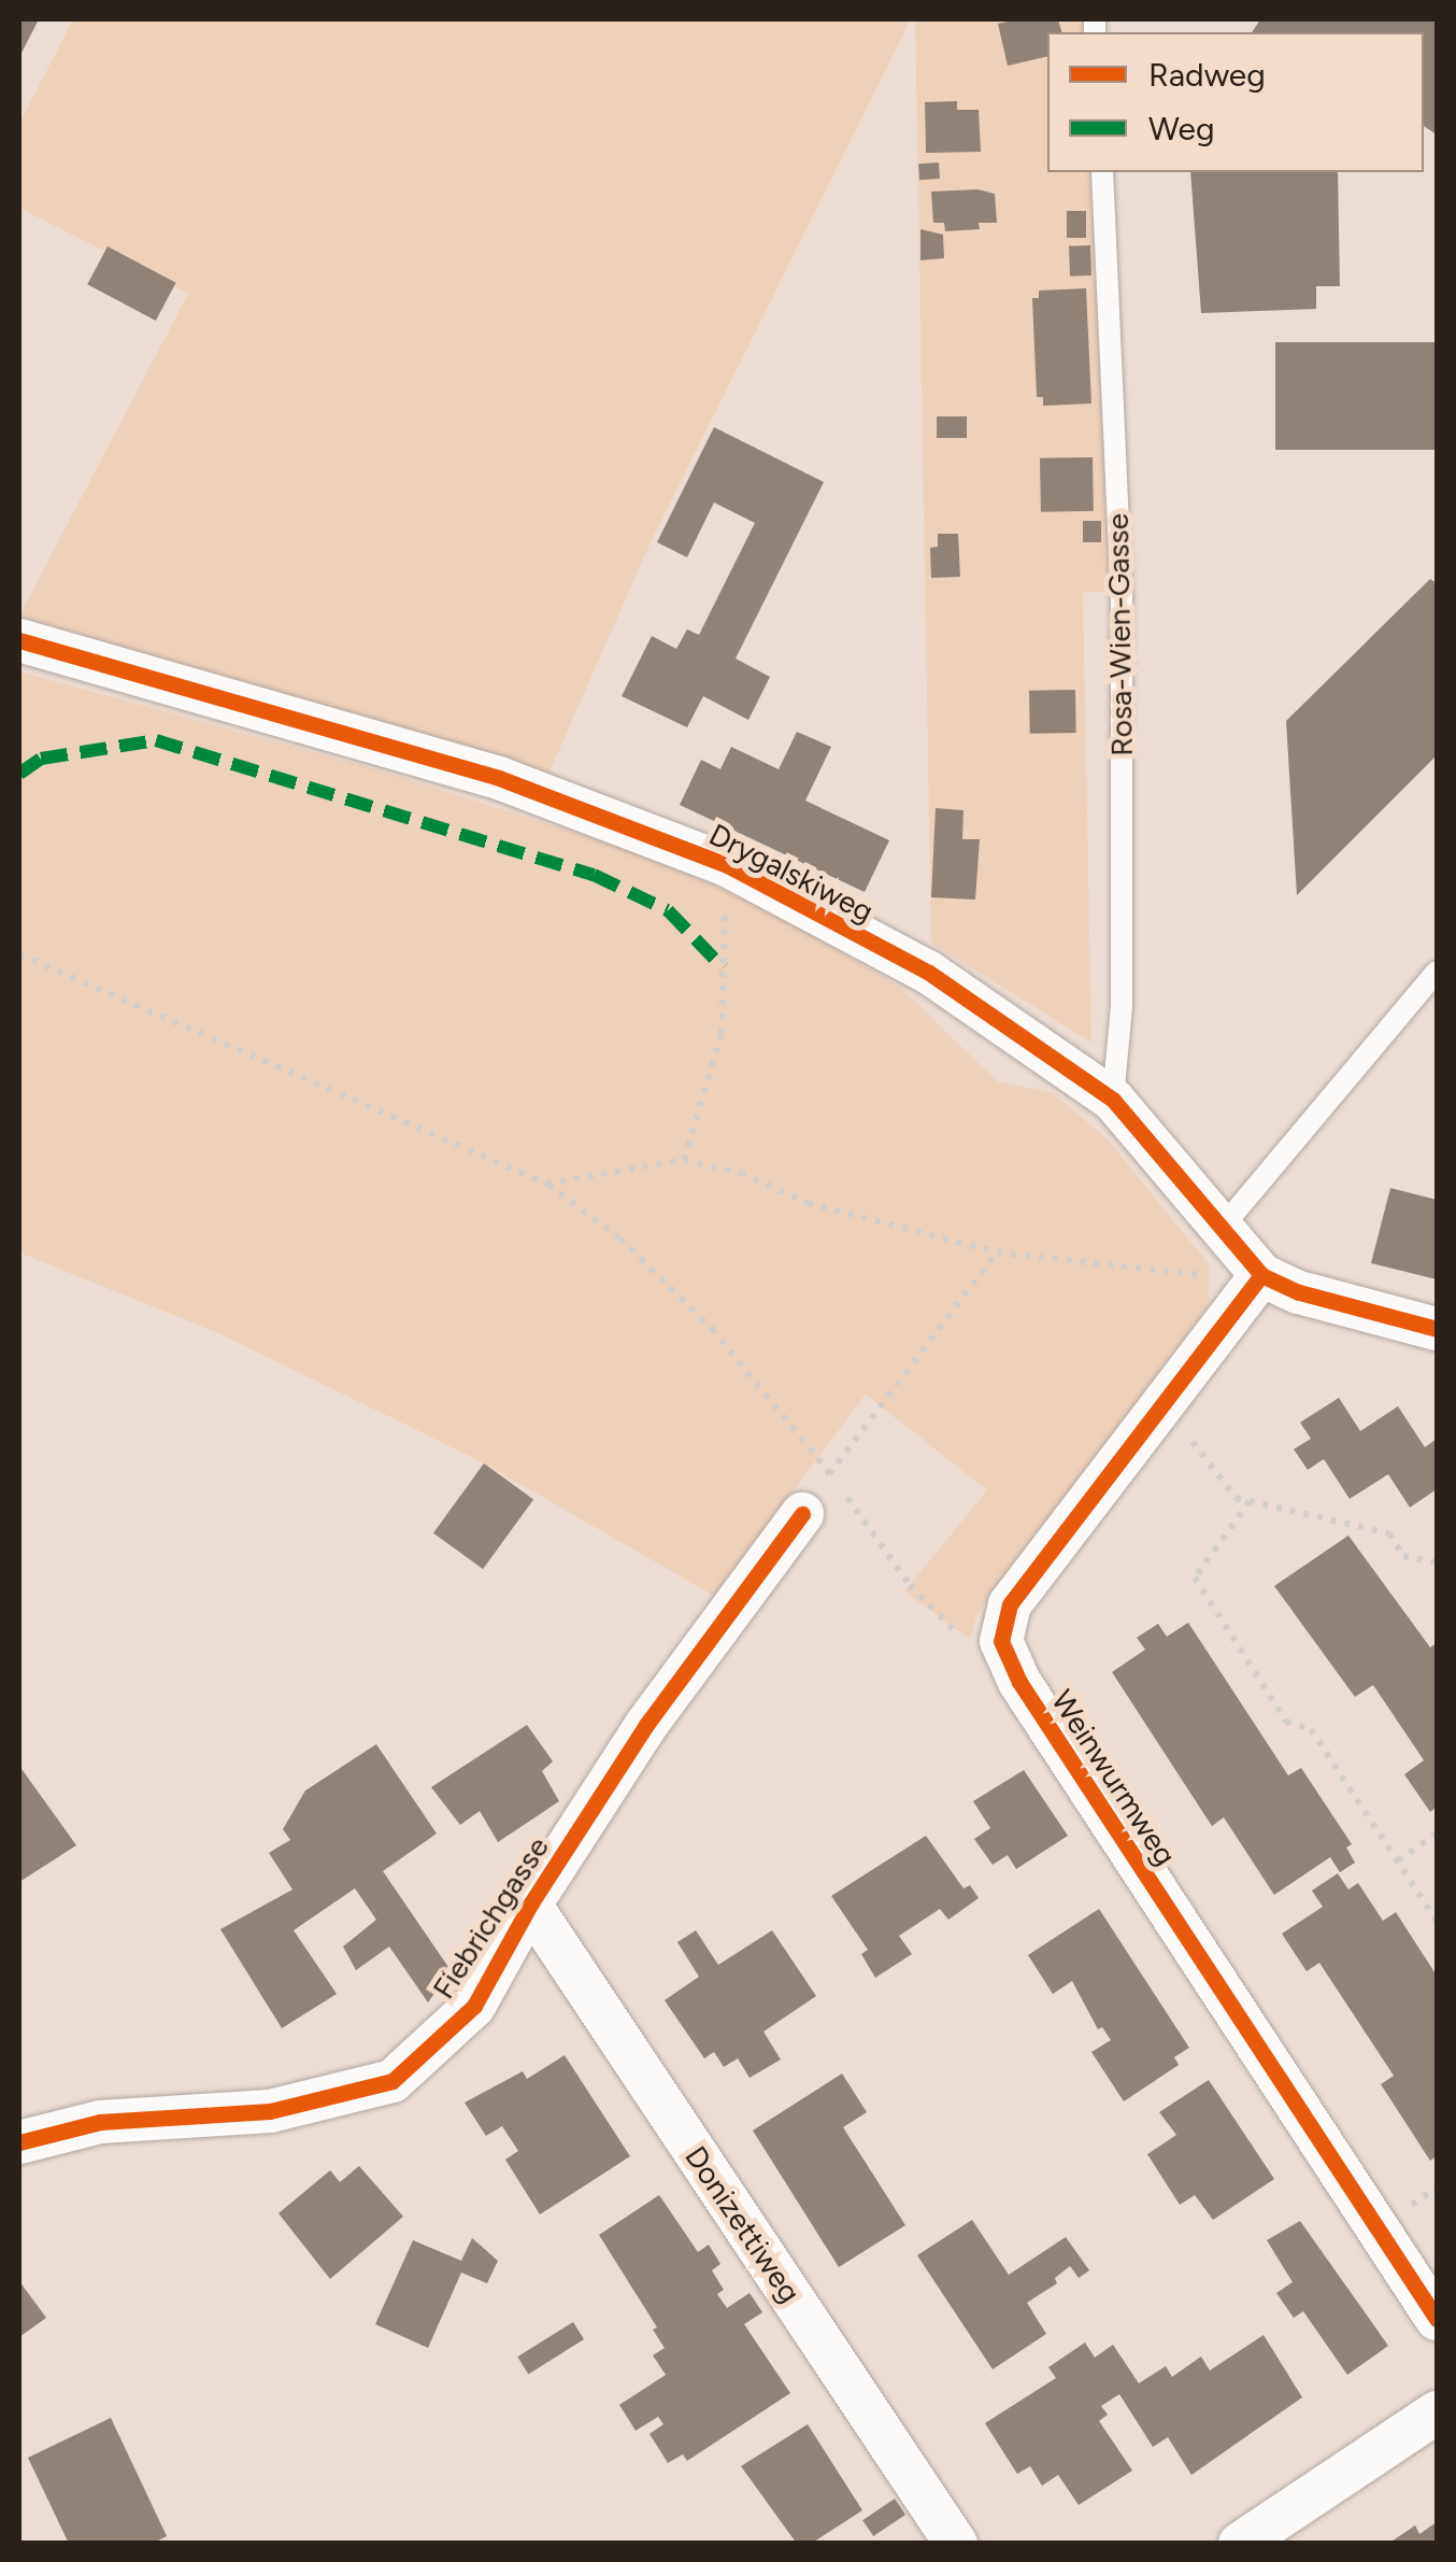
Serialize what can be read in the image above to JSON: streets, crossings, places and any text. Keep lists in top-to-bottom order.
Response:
{
  "streets": {
    "street": [
      "Drygalskiweg",
      "Weinwurmweg",
      "Fiebrichgasse",
      "Donizettiweg"
    ],
    "lane": ["Rosa-Wien-Gasse"]
  },
  "crossings": [
    ["Rosa-Wien-Gasse", "Drygalskiweg"],
    ["Fiebrichgasse", "Donizettiweg"]
  ],
  "legend": ["Radweg", "Weg"]
}
